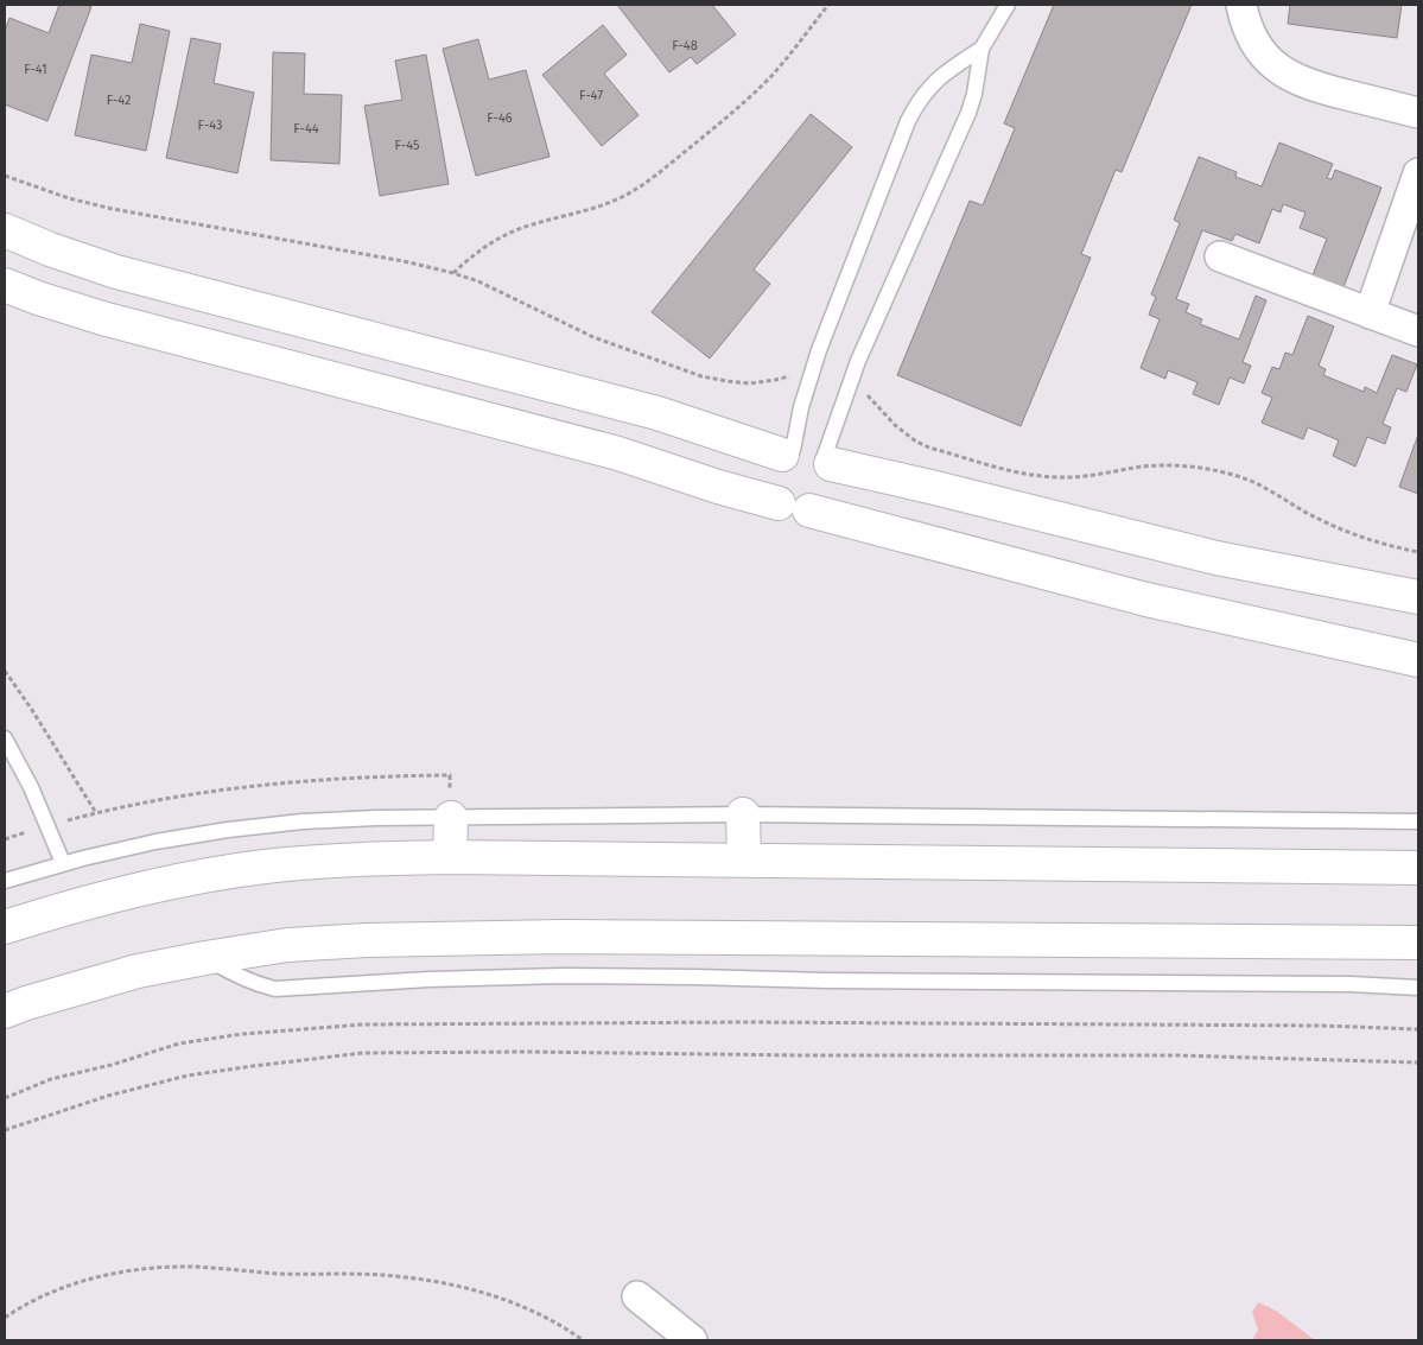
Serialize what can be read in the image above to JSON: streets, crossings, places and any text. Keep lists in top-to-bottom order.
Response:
{
  "house_numbers": [
    "F-48",
    "F-41",
    "F-47",
    "F-42",
    "F-46",
    "F-43",
    "F-44",
    "F-45"
  ]
}
